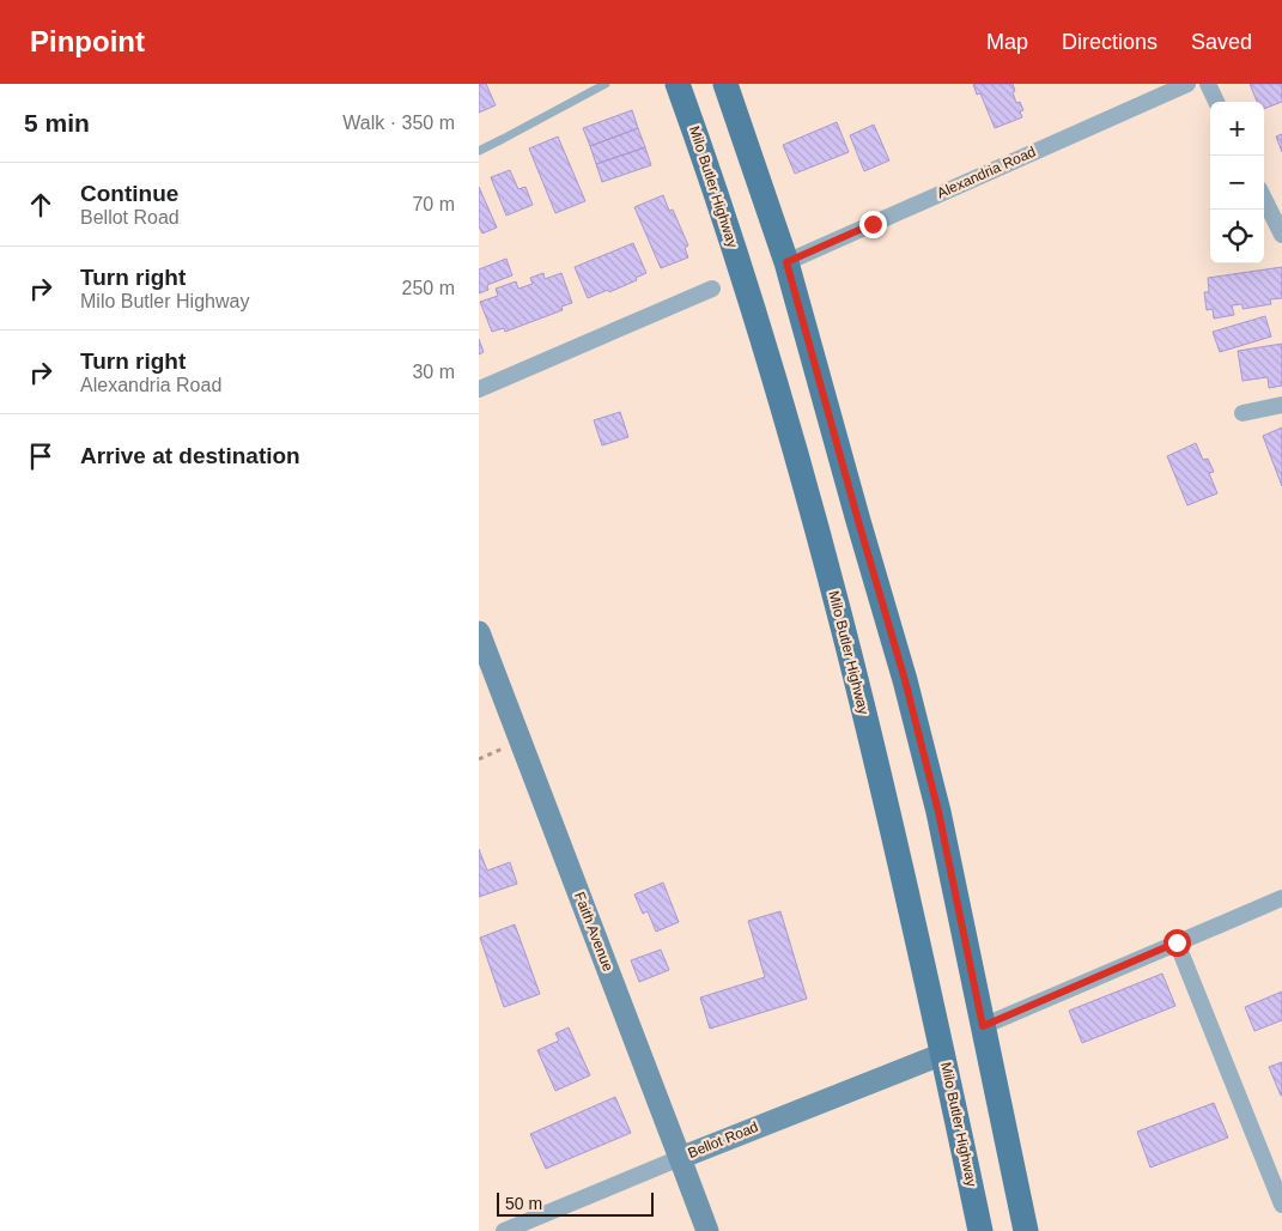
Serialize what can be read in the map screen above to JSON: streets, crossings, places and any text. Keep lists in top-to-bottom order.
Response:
{
  "streets": {
    "main road": ["Milo Butler Highway"],
    "street": ["Alexandria Road", "Faith Avenue", "Bellot Road"]
  },
  "crossings": [
    ["Milo Butler Highway", "Bellot Road"],
    ["Faith Avenue", "Bellot Road"]
  ],
  "scale_bar": "50 m",
  "page": {
    "header": "Pinpoint",
    "nav": ["Map", "Directions", "Saved"],
    "heading": ["5 min", "Walk · 350 m"],
    "map_buttons": ["+", "−"],
    "list": [
      ["Continue", "Bellot Road", "70 m"],
      ["Turn right", "Milo Butler Highway", "250 m"],
      ["Turn right", "Alexandria Road", "30 m"],
      "Arrive at destination"
    ],
    "scale": "50 m"
  }
}
